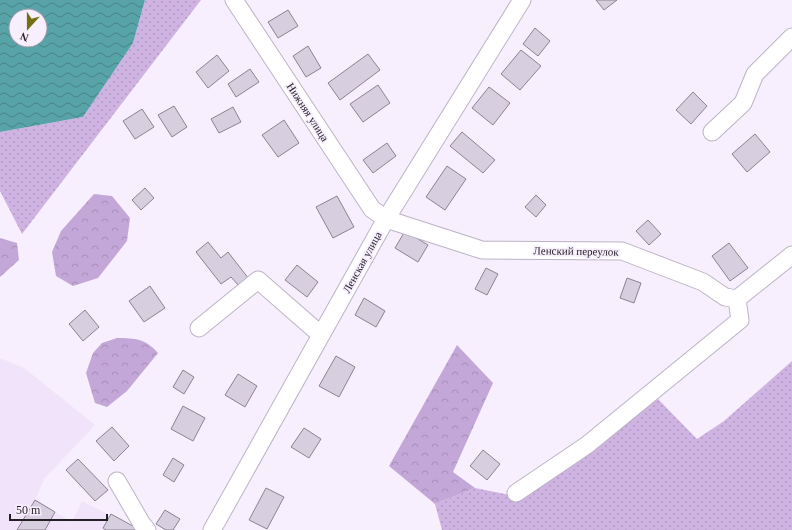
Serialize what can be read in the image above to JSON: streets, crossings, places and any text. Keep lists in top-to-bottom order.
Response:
{
  "streets": {
    "street": ["Нижняя улица", "Ленский переулок", "Ленская улица"]
  },
  "crossings": [
    ["Нижняя улица", "Ленский переулок"],
    ["Нижняя улица", "Ленская улица"],
    ["Ленский переулок", "Ленская улица"]
  ],
  "scale_bar": "50 m",
  "north": "bottom"
}
